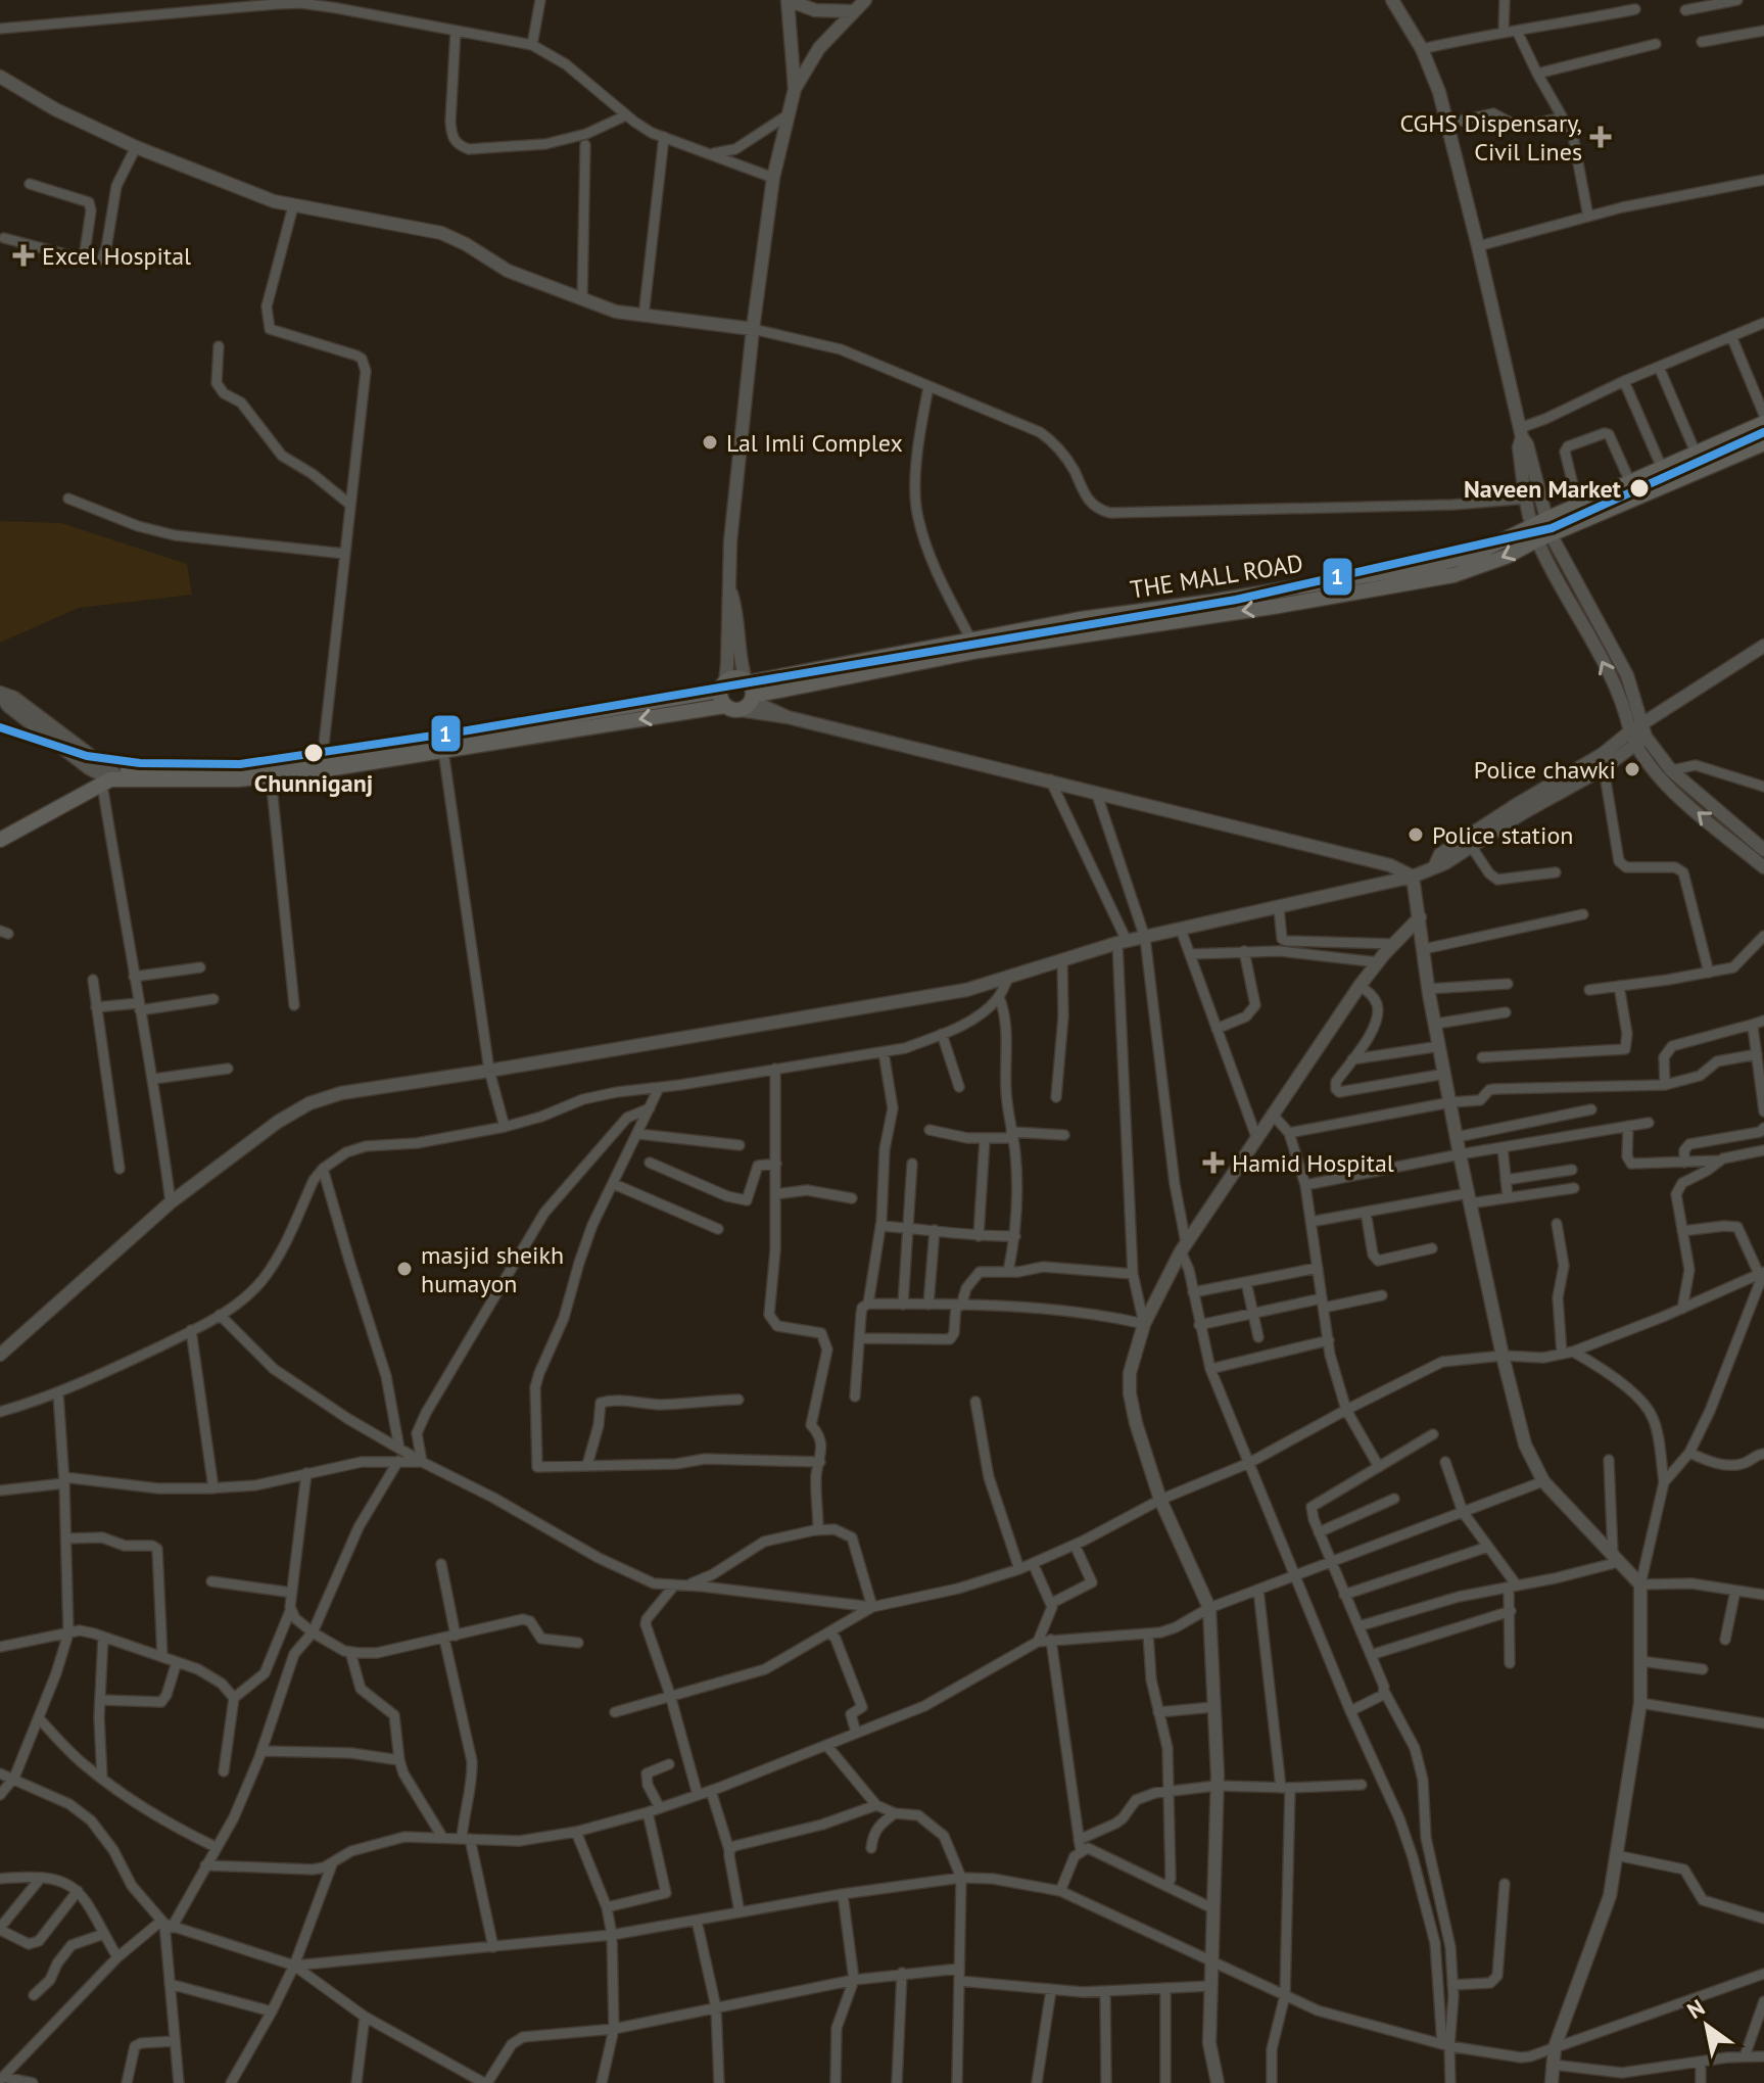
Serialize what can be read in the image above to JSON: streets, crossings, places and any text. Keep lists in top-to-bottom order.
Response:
{
  "streets": {
    "main road": ["THE MALL ROAD"]
  },
  "places": {
    "health": ["CGHS Dispensary, Civil Lines", "Excel Hospital", "Hamid Hospital"],
    "other": [
      "Lal Imli Complex",
      "Naveen Market",
      "Chunniganj",
      "Police chawki",
      "Police station",
      "masjid sheikh humayon"
    ]
  },
  "lines": ["transit line 1"],
  "north": "top left"
}
